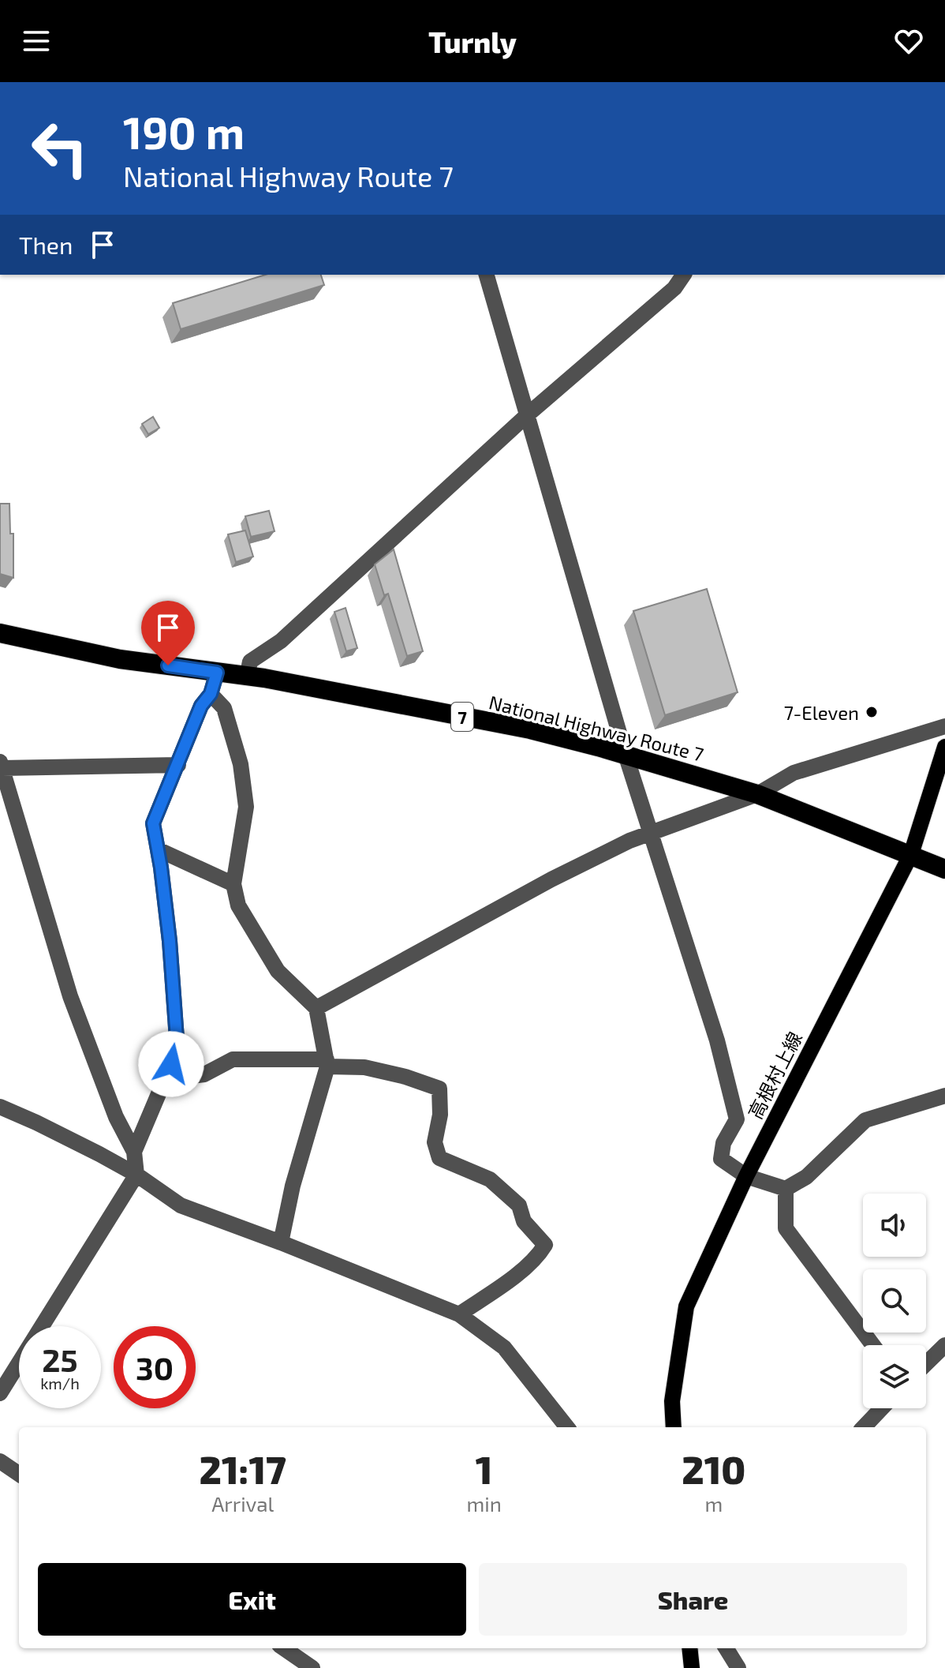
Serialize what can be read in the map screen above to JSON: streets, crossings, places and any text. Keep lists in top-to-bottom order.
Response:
{
  "streets": {
    "highway": ["7", "National Highway Route 7"],
    "main road": ["高根村上線"]
  },
  "crossings": [
    ["7", "National Highway Route 7"],
    ["7", "高根村上線"],
    ["National Highway Route 7", "高根村上線"]
  ],
  "places": ["7-Eleven"],
  "page": {
    "header": "Turnly",
    "turn": ["190 m", "National Highway Route 7"],
    "then": "Then",
    "speed": "25 km/h",
    "limit": "30",
    "eta": [
      "21:17",
      "Arrival",
      "1",
      "min",
      "210",
      "m"
    ],
    "buttons": ["Exit", "Share"]
  }
}
